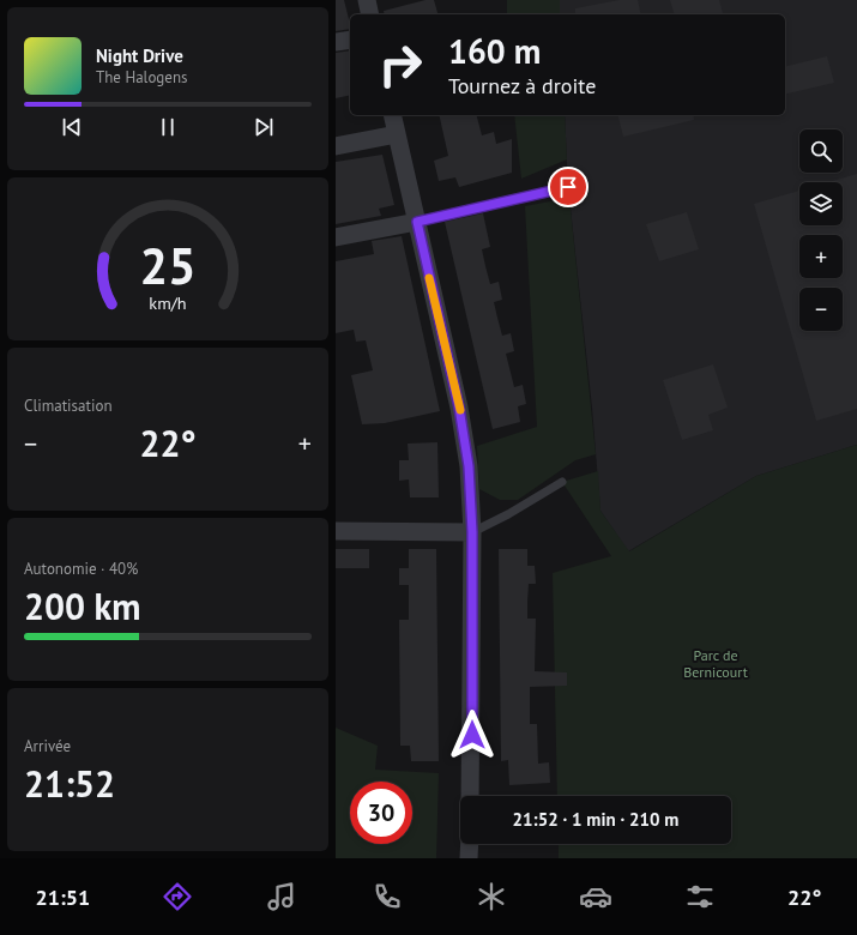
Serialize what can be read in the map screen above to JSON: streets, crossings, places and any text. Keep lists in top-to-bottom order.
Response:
{
  "parks": ["Parc de Bernicourt"],
  "page": {
    "turn": ["160 m", "Tournez à droite"],
    "song": ["Night Drive", "The Halogens"],
    "map_buttons": ["+", "−"],
    "tile": [
      "Climatisation",
      ["Autonomie · 40%", "200 km"],
      ["Arrivée", "21:52"]
    ],
    "heat": ["−", "22°", "+"],
    "limit": "30",
    "trip": "21:52 · 1 min · 210 m",
    "tabs": ["21:51", "22°"],
    "gauge": ["25", "km/h"]
  }
}
